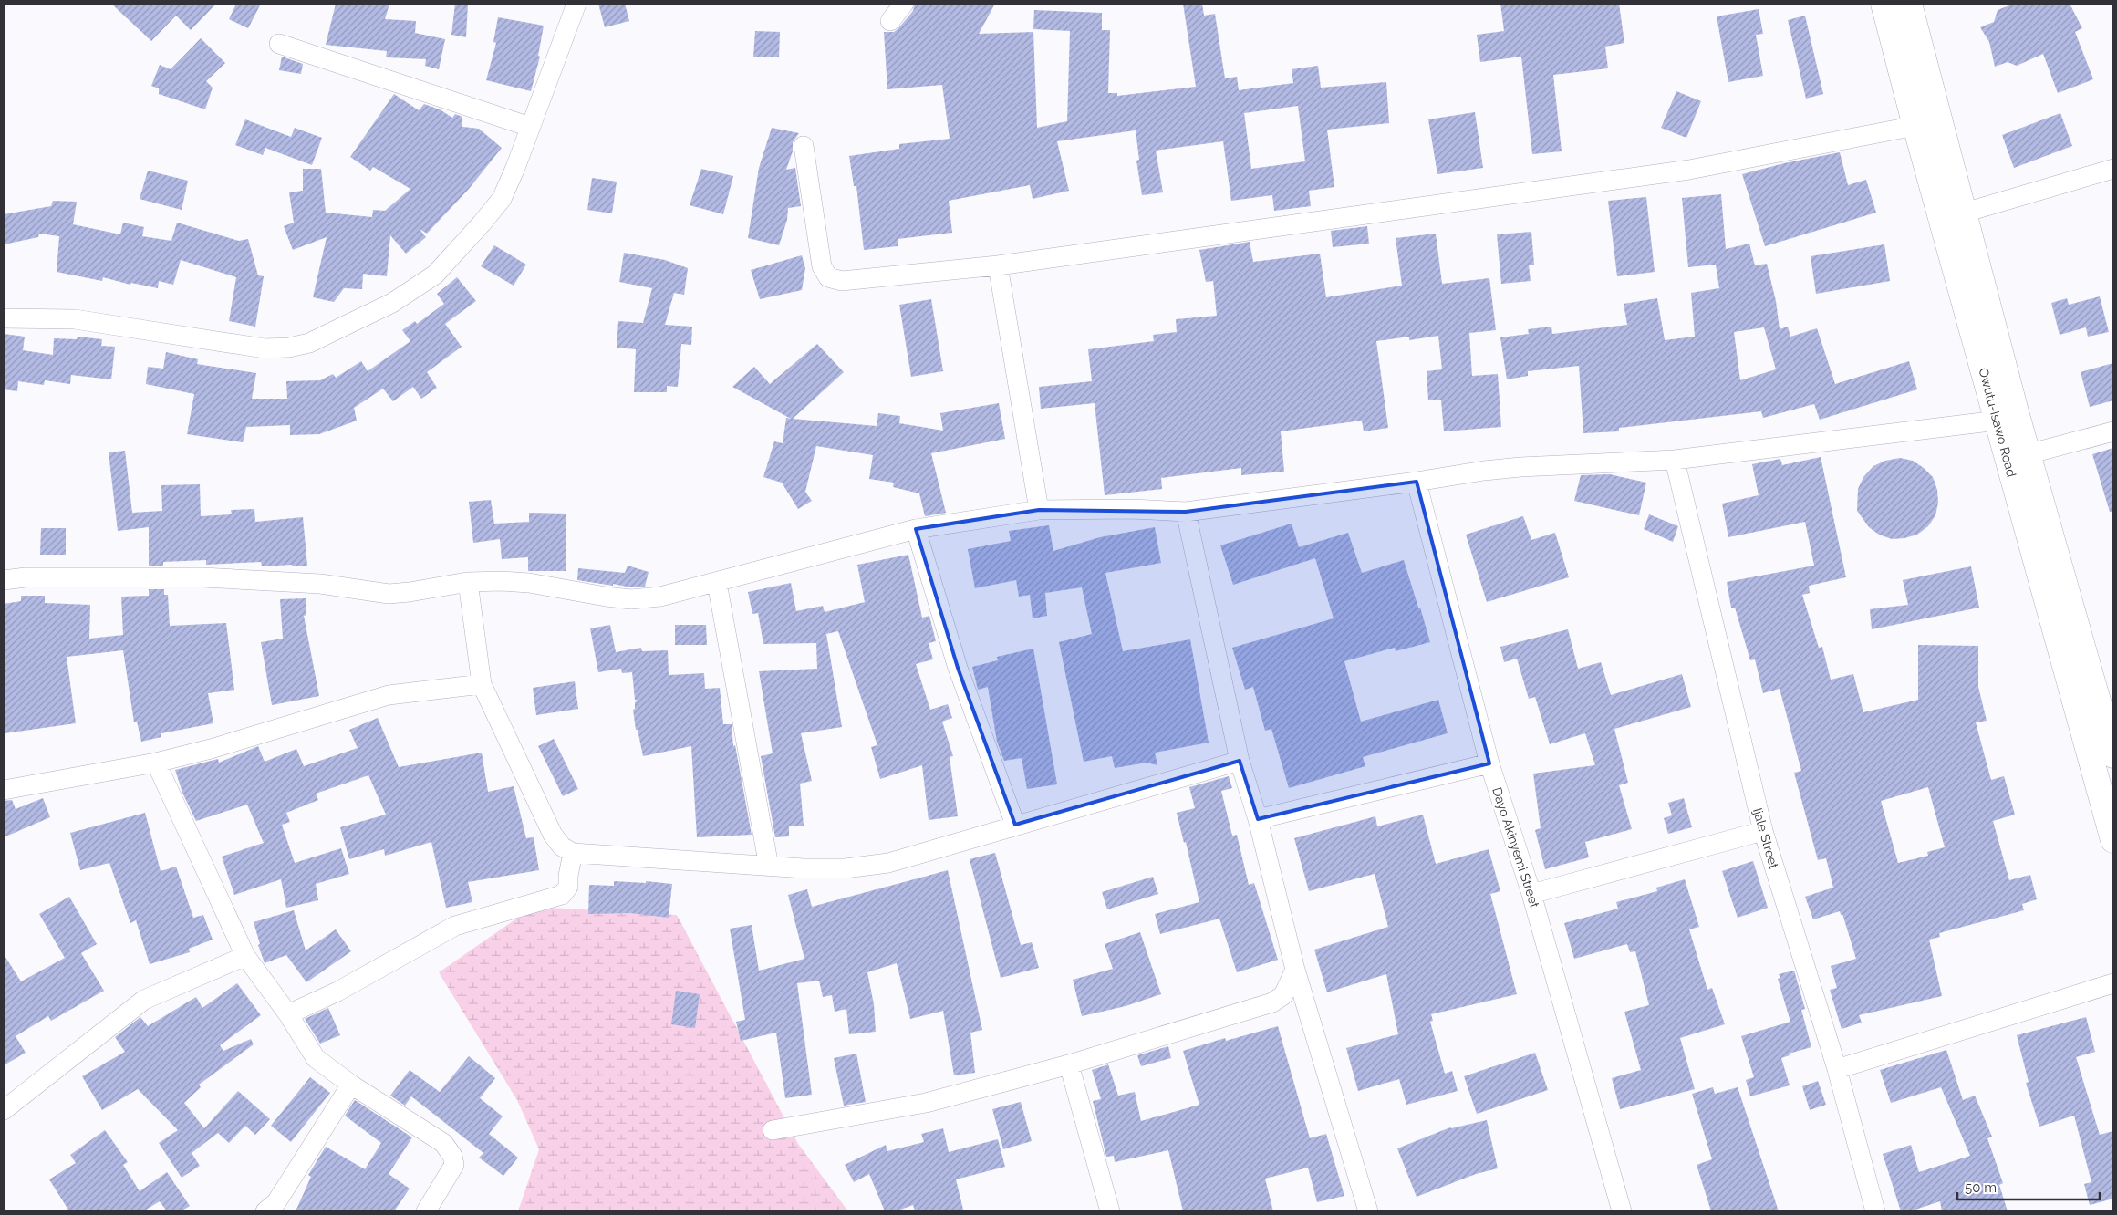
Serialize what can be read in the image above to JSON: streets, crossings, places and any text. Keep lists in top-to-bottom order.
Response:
{
  "streets": {
    "street": ["Owutu-Isawo Road", "Ijale Street", "Dayo Akinyemi Street"]
  },
  "scale_bar": "50 m"
}
